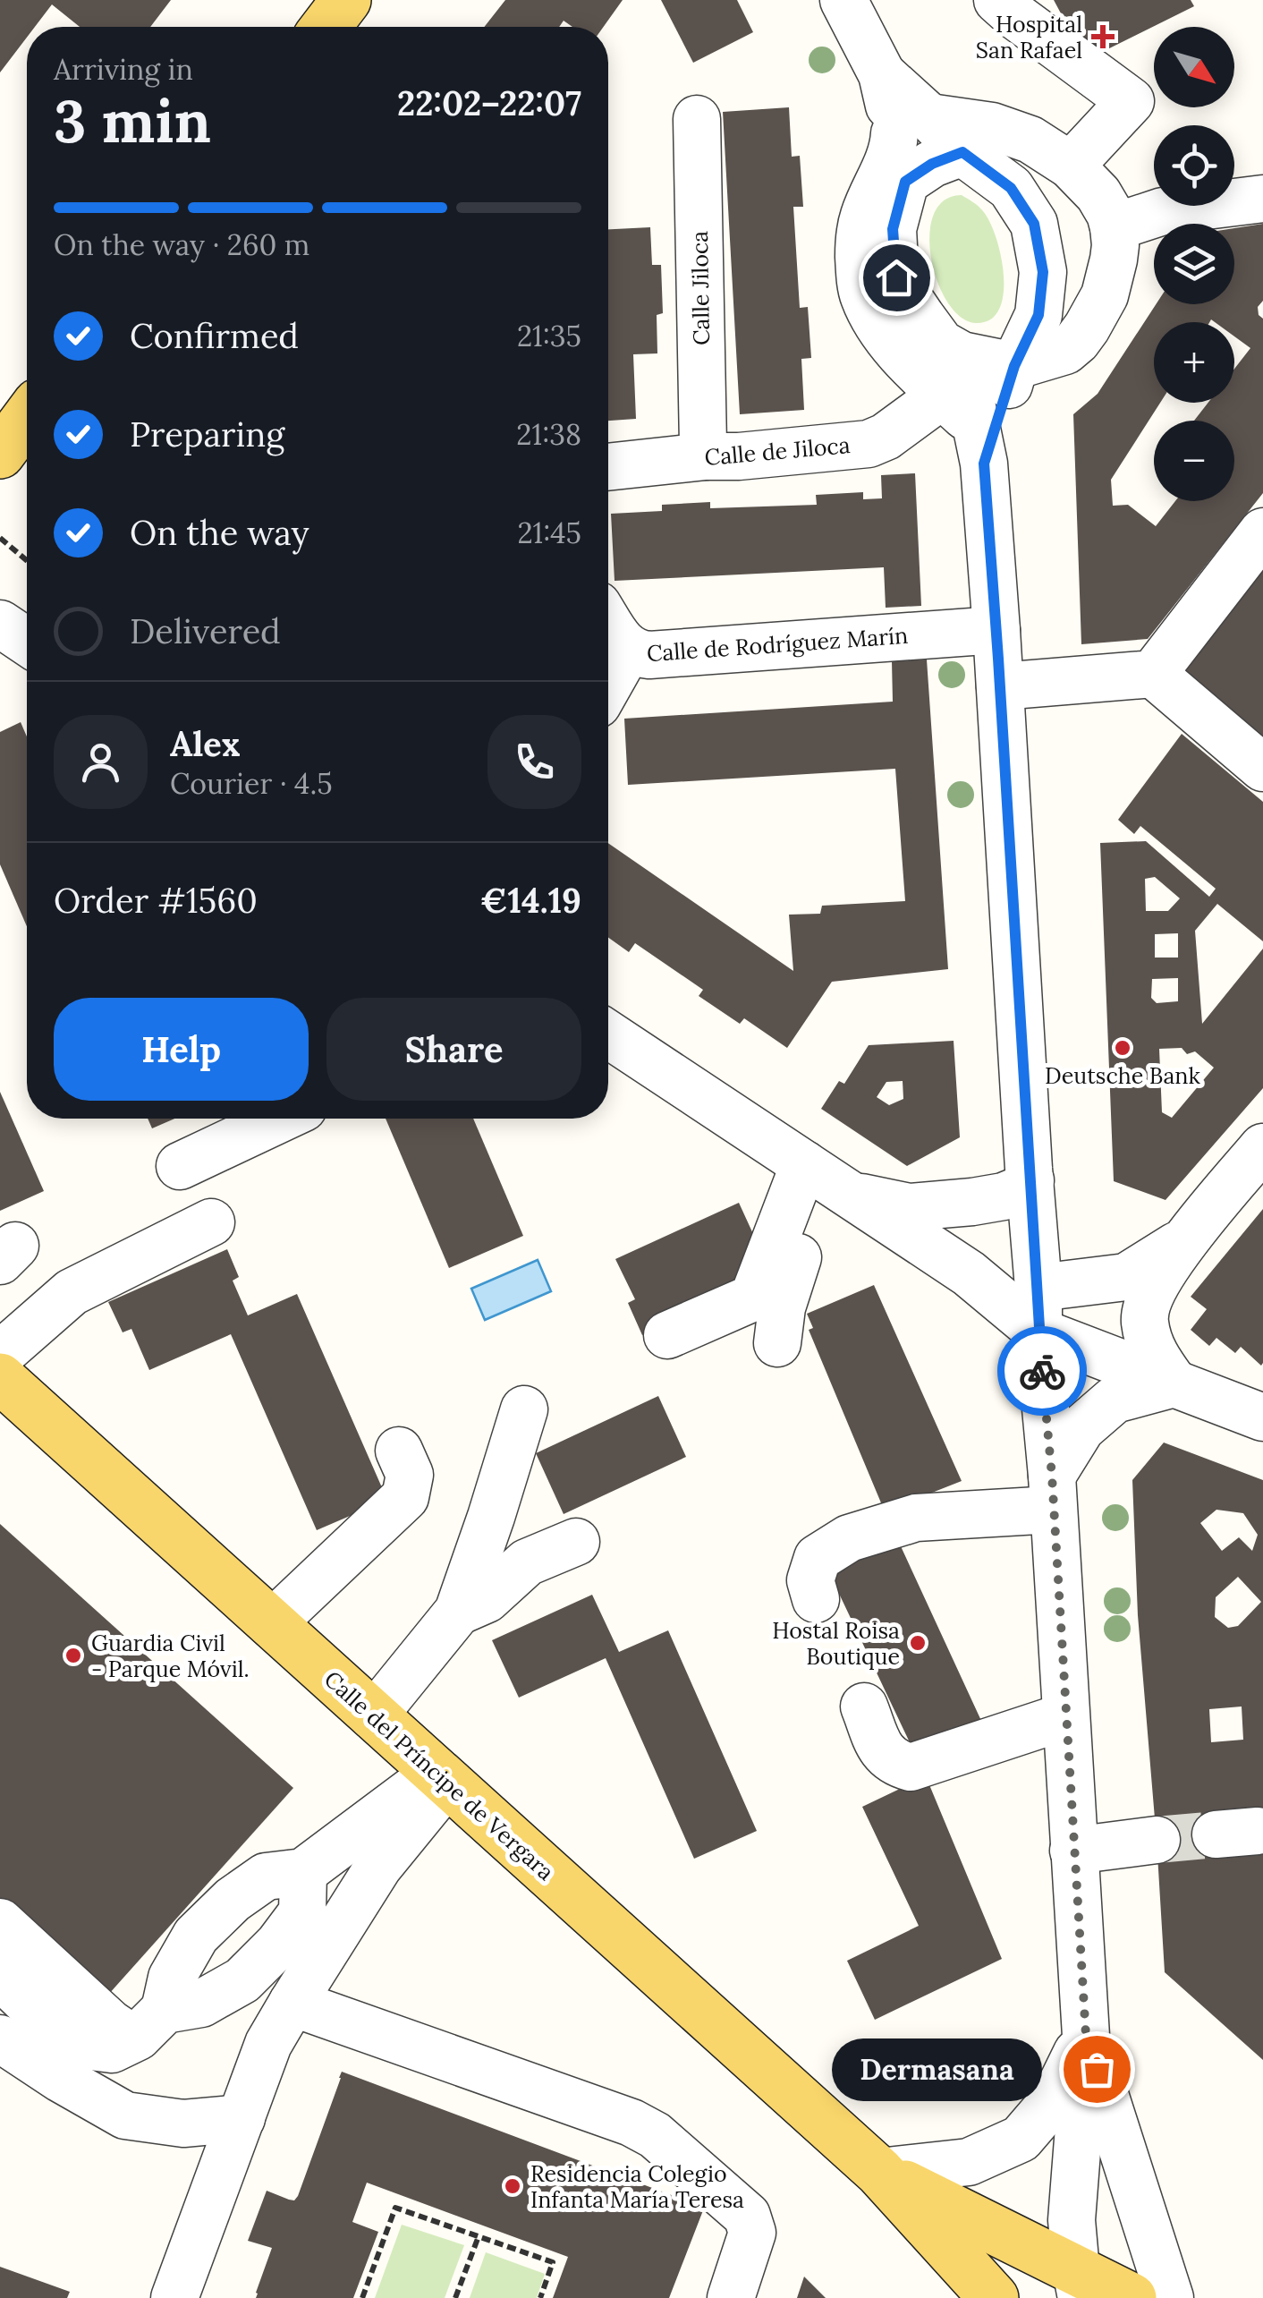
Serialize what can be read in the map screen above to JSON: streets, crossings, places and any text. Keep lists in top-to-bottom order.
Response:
{
  "streets": {
    "main road": ["Calle del Príncipe de Vergara"],
    "street": ["Calle Jiloca", "Calle de Jiloca", "Calle de Rodríguez Marín"]
  },
  "crossings": [
    ["Calle Jiloca", "Calle de Jiloca"]
  ],
  "places": {
    "health": ["Hospital San Rafael"],
    "other": [
      "Deutsche Bank",
      "Hostal Roisa Boutique",
      "Guardia Civil - Parque Móvil.",
      "Dermasana",
      "Residencia Colegio Infanta María Teresa"
    ]
  },
  "north": "bottom right",
  "page": {
    "map_buttons": ["+", "−"],
    "heading": ["3 min", "Arriving in", "22:02–22:07"],
    "panel": [
      "Alex",
      "Courier · 4.5",
      "Order #1560",
      "€14.19"
    ],
    "bar": "On the way · 260 m",
    "list": [
      ["Confirmed", "21:35"],
      ["Preparing", "21:38"],
      ["On the way", "21:45"],
      "Delivered"
    ],
    "buttons": ["Help", "Share"],
    "bubble": "Dermasana"
  }
}
